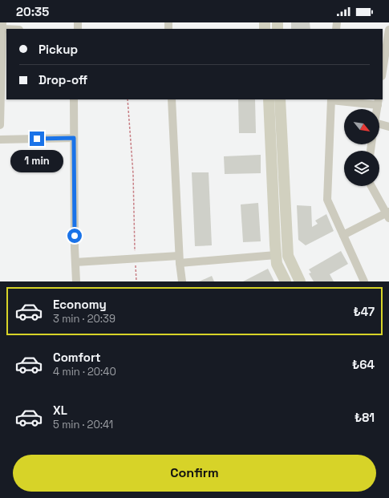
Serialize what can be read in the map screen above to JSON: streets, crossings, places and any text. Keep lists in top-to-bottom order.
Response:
{
  "north": "bottom right",
  "page": {
    "status": "20:35",
    "banner": ["Pickup", "Drop-off"],
    "bubble": "1 min",
    "list": [
      {
        "name": "Economy",
        "note": "3 min · 20:39",
        "value": "₺47"
      },
      {
        "name": "Comfort",
        "note": "4 min · 20:40",
        "value": "₺64"
      },
      {
        "name": "XL",
        "note": "5 min · 20:41",
        "value": "₺81"
      }
    ],
    "buttons": "Confirm"
  }
}
